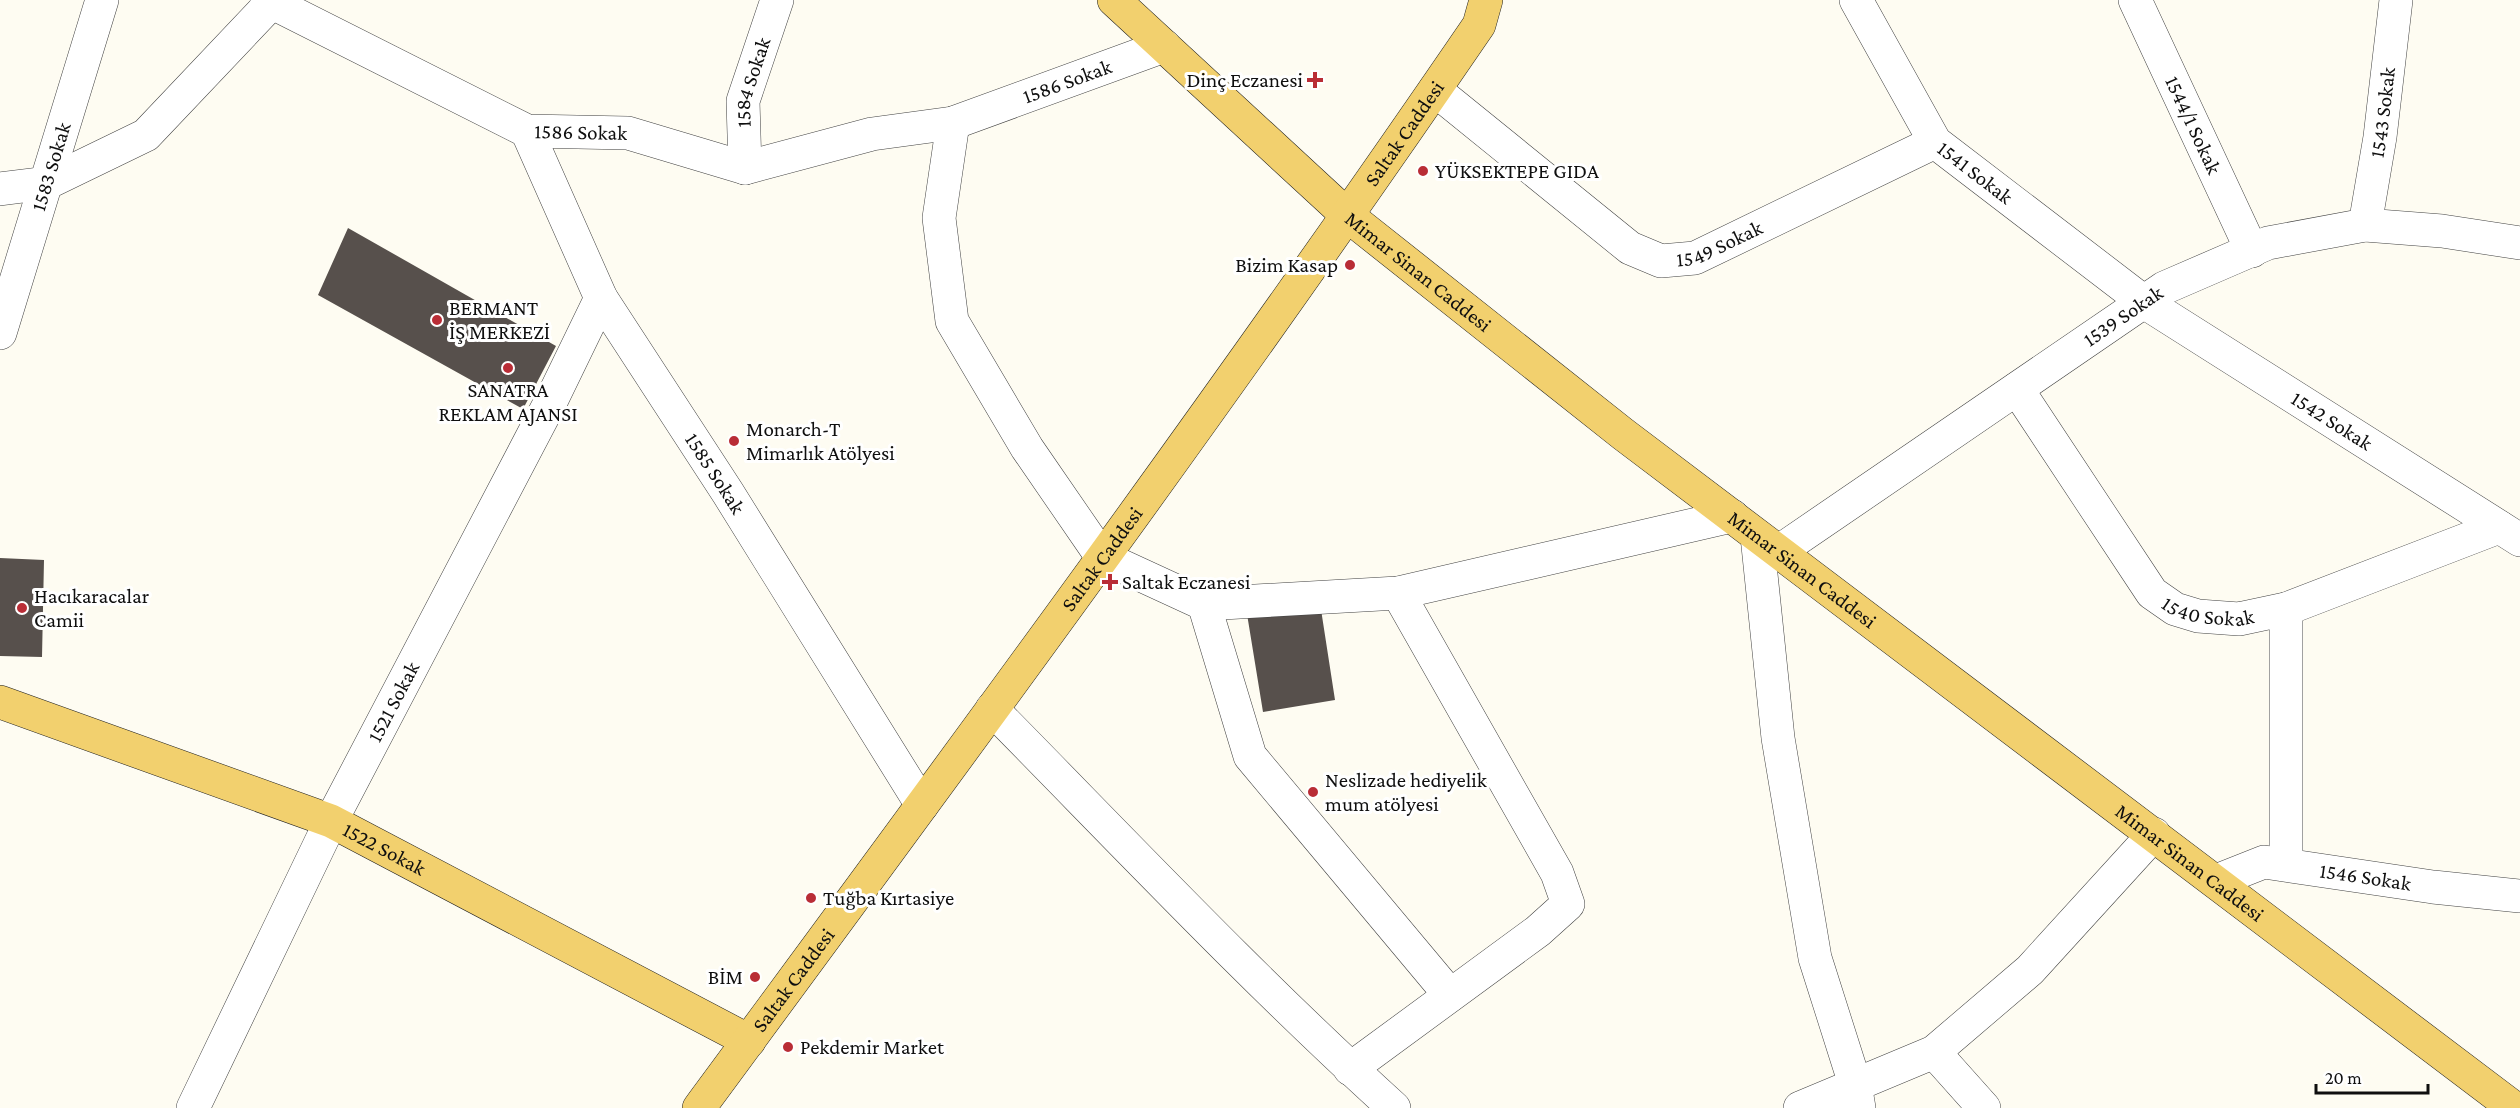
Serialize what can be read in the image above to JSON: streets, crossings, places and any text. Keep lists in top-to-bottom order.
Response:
{
  "streets": {
    "main road": ["Saltak Caddesi", "Mimar Sinan Caddesi", "1522 Sokak"],
    "street": [
      "1586 Sokak",
      "1584 Sokak",
      "1543 Sokak",
      "1544/1 Sokak",
      "1583 Sokak",
      "1541 Sokak",
      "1549 Sokak",
      "1539 Sokak",
      "1542 Sokak",
      "1585 Sokak",
      "1540 Sokak",
      "1521 Sokak",
      "1546 Sokak"
    ]
  },
  "crossings": [
    ["1586 Sokak", "1584 Sokak"],
    ["1586 Sokak", "1583 Sokak"],
    ["1586 Sokak", "Mimar Sinan Caddesi"],
    ["1586 Sokak", "1585 Sokak"],
    ["1543 Sokak", "1539 Sokak"],
    ["1544/1 Sokak", "1539 Sokak"],
    ["Saltak Caddesi", "1549 Sokak"],
    ["Saltak Caddesi", "Mimar Sinan Caddesi"],
    ["Saltak Caddesi", "1585 Sokak"],
    ["Saltak Caddesi", "1522 Sokak"],
    ["1541 Sokak", "1549 Sokak"],
    ["1541 Sokak", "1539 Sokak"],
    ["1541 Sokak", "1542 Sokak"],
    ["Mimar Sinan Caddesi", "1539 Sokak"],
    ["Mimar Sinan Caddesi", "1546 Sokak"],
    ["1539 Sokak", "1542 Sokak"],
    ["1539 Sokak", "1540 Sokak"],
    ["1542 Sokak", "1540 Sokak"],
    ["1585 Sokak", "1521 Sokak"],
    ["1521 Sokak", "1522 Sokak"]
  ],
  "places": {
    "health": ["Dinç Eczanesi", "Saltak Eczanesi"],
    "other": [
      "YÜKSEKTEPE GIDA",
      "Bizim Kasap",
      "BERMANT İŞ MERKEZİ",
      "SANATRA REKLAM AJANSI",
      "Monarch-T Mimarlık Atölyesi",
      "Hacıkaracalar Camii",
      "Neslizade hediyelik mum atölyesi",
      "Tuğba Kırtasiye",
      "BİM",
      "Pekdemir Market"
    ]
  },
  "scale_bar": "20 m"
}
